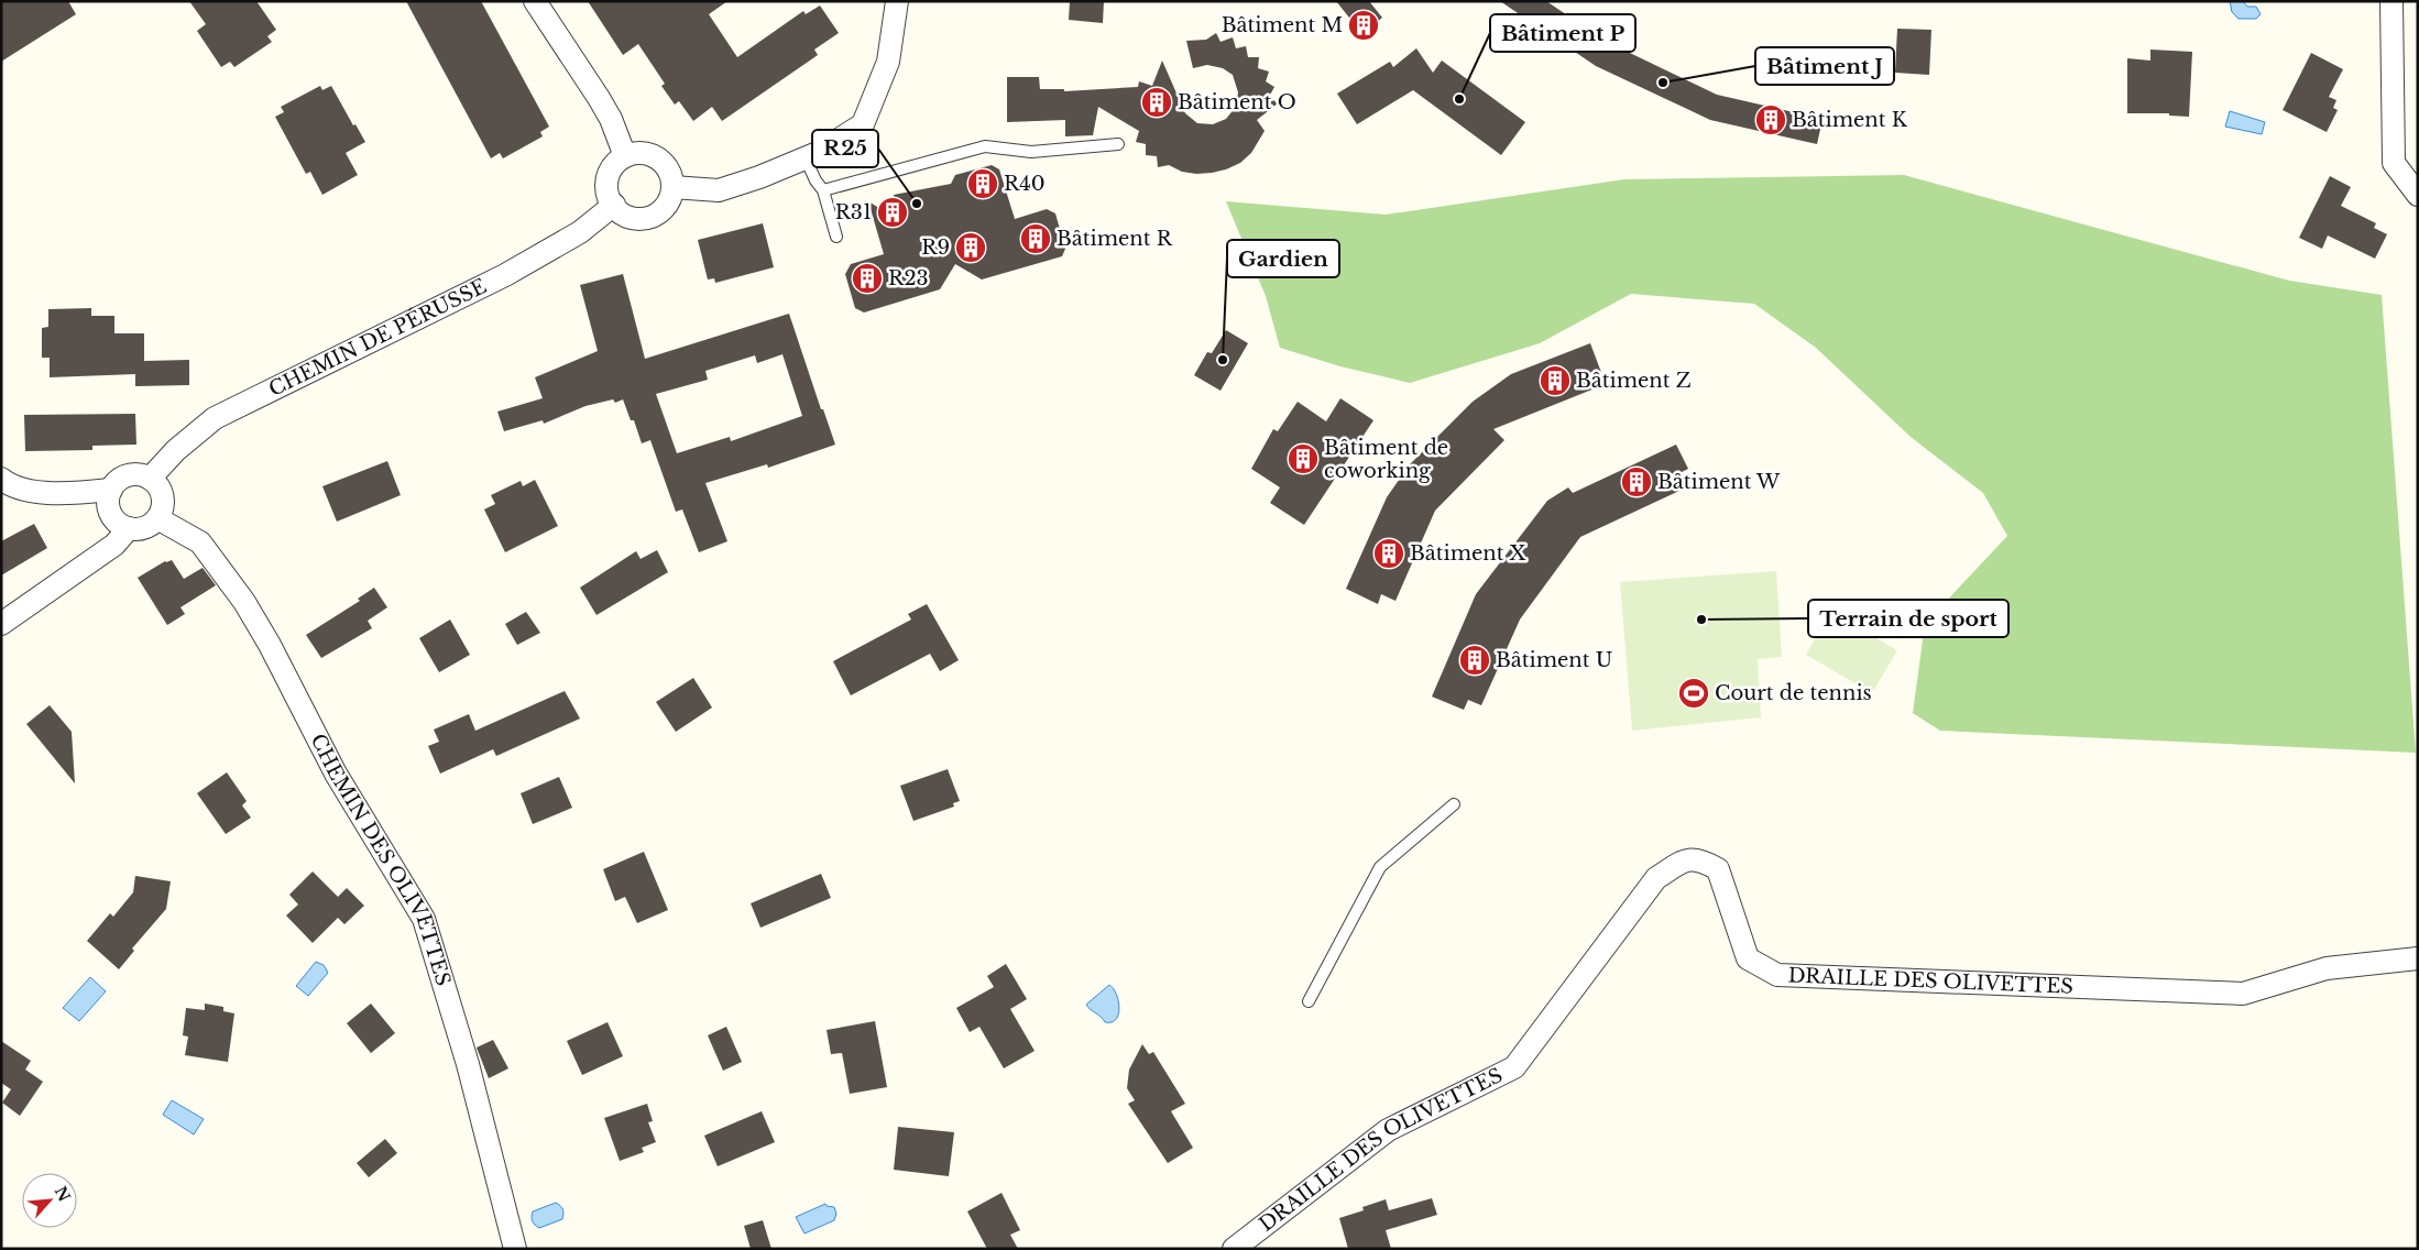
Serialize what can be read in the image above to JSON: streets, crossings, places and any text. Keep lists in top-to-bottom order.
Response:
{
  "streets": {
    "street": ["CHEMIN DE PÉRUSSE", "CHEMIN DES OLIVETTES", "DRAILLE DES OLIVETTES"]
  },
  "crossings": [
    ["CHEMIN DE PÉRUSSE", "CHEMIN DES OLIVETTES"]
  ],
  "places": {
    "building": [
      "Bâtiment M",
      "Bâtiment O",
      "Bâtiment K",
      "R40",
      "R31",
      "Bâtiment R",
      "R9",
      "R23",
      "Bâtiment Z",
      "Bâtiment de coworking",
      "Bâtiment W",
      "Bâtiment X",
      "Bâtiment U"
    ],
    "other": [
      "Bâtiment J",
      "Bâtiment P",
      "R25",
      "Gardien",
      "Terrain de sport"
    ],
    "sports": ["Court de tennis"]
  },
  "north": "top right"
}
